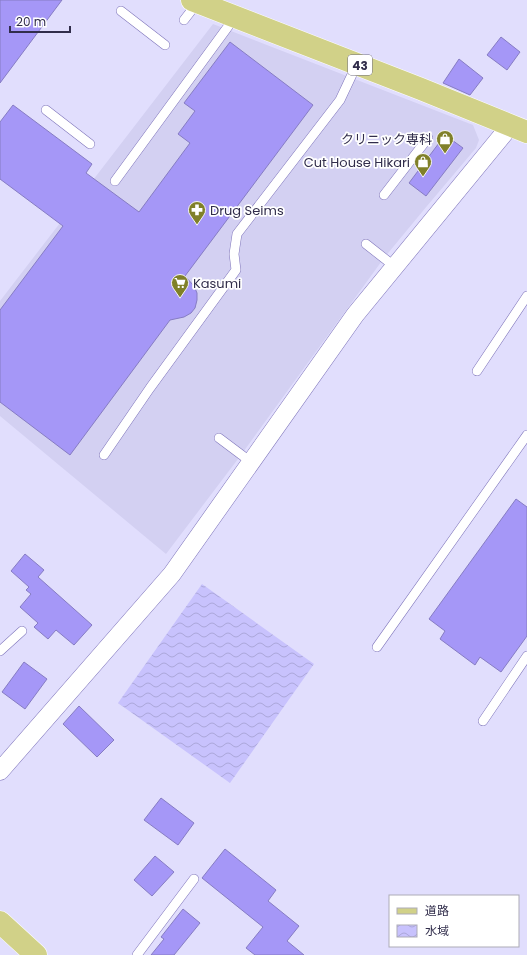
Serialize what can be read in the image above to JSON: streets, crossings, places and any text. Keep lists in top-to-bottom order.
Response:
{
  "streets": {
    "main road": ["43"]
  },
  "places": {
    "shop": ["クリニック専科", "Cut House Hikari"],
    "pharmacy": ["Drug Seims"],
    "supermarket": ["Kasumi"]
  },
  "legend": ["道路", "水域"],
  "scale_bar": "20 m"
}
